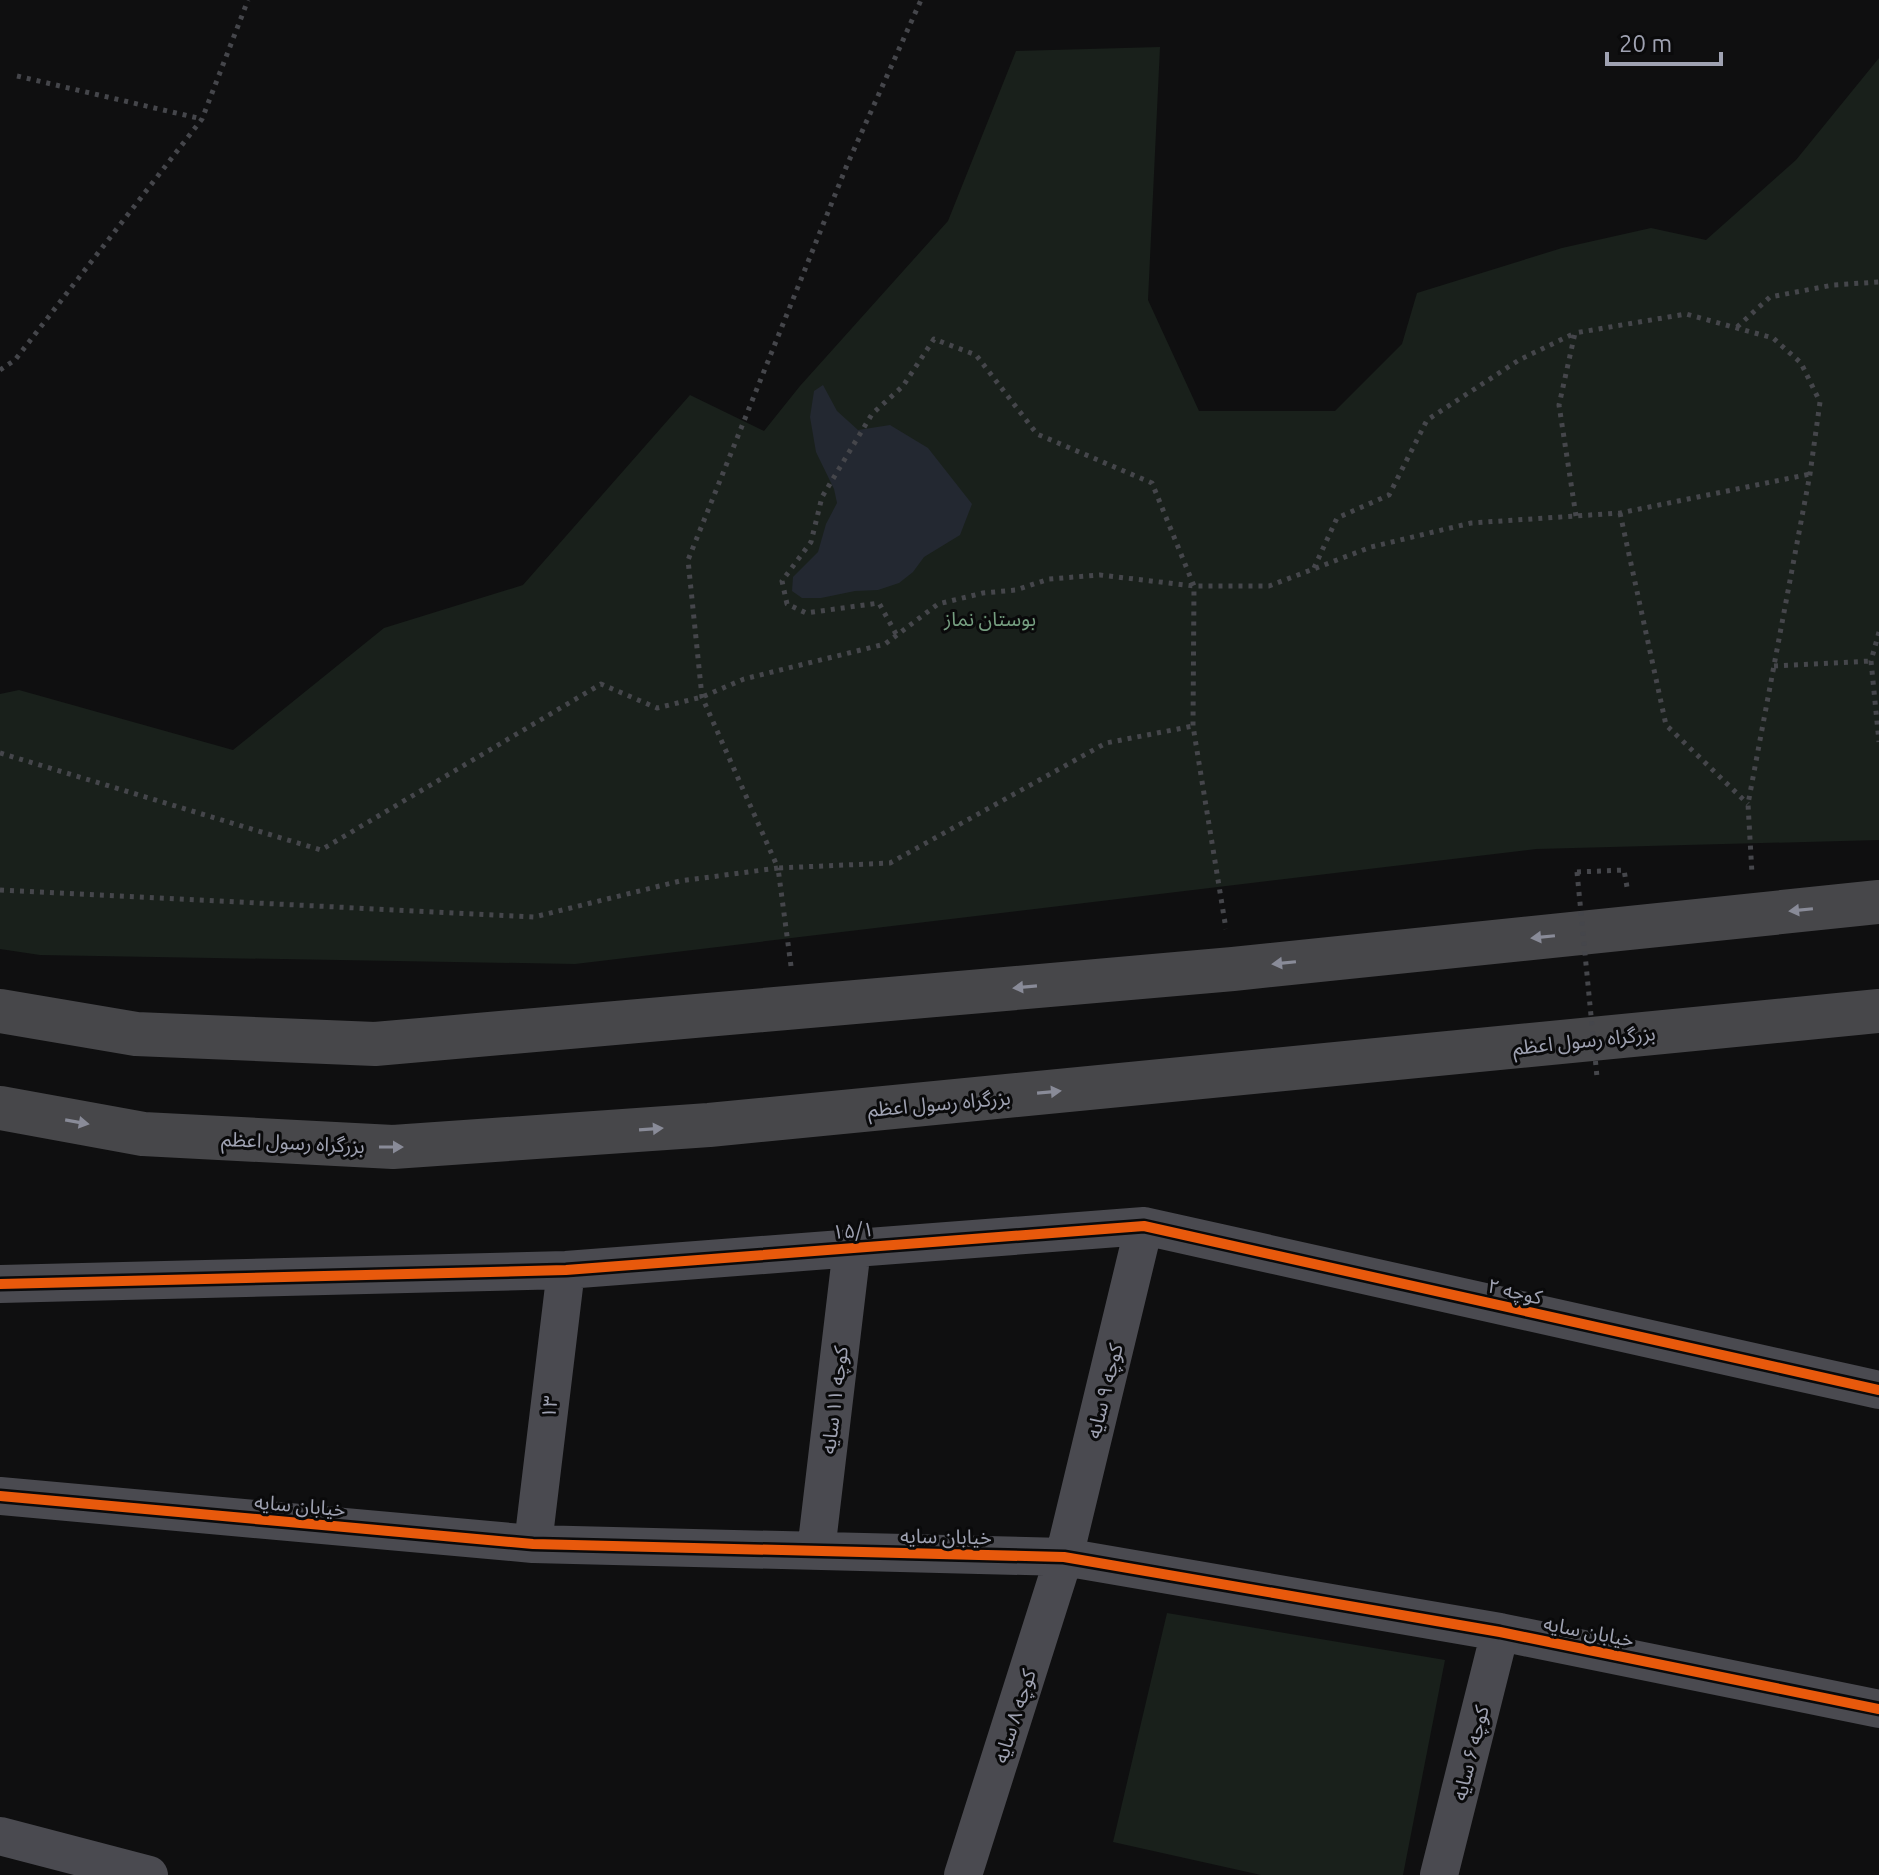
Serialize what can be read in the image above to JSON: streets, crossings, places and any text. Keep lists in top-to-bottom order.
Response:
{
  "streets": {
    "highway": ["بزرگراه رسول اعظم"],
    "street": [
      "۱۵/۱",
      "کوچه ۲",
      "کوچه ۹ سایه",
      "کوچه ۱۱ سایه",
      "۱۳",
      "خیابان سایه",
      "کوچه ۸ سایه",
      "کوچه ۶ سایه"
    ]
  },
  "crossings": [
    ["۱۵/۱", "کوچه ۲"],
    ["۱۵/۱", "کوچه ۹ سایه"],
    ["۱۵/۱", "کوچه ۱۱ سایه"],
    ["۱۵/۱", "۱۳"],
    ["کوچه ۲", "کوچه ۹ سایه"],
    ["کوچه ۹ سایه", "خیابان سایه"],
    ["کوچه ۹ سایه", "کوچه ۸ سایه"],
    ["کوچه ۱۱ سایه", "خیابان سایه"],
    ["۱۳", "خیابان سایه"],
    ["خیابان سایه", "کوچه ۸ سایه"],
    ["خیابان سایه", "کوچه ۶ سایه"]
  ],
  "parks": ["بوستان نماز"],
  "scale_bar": "20 m"
}
